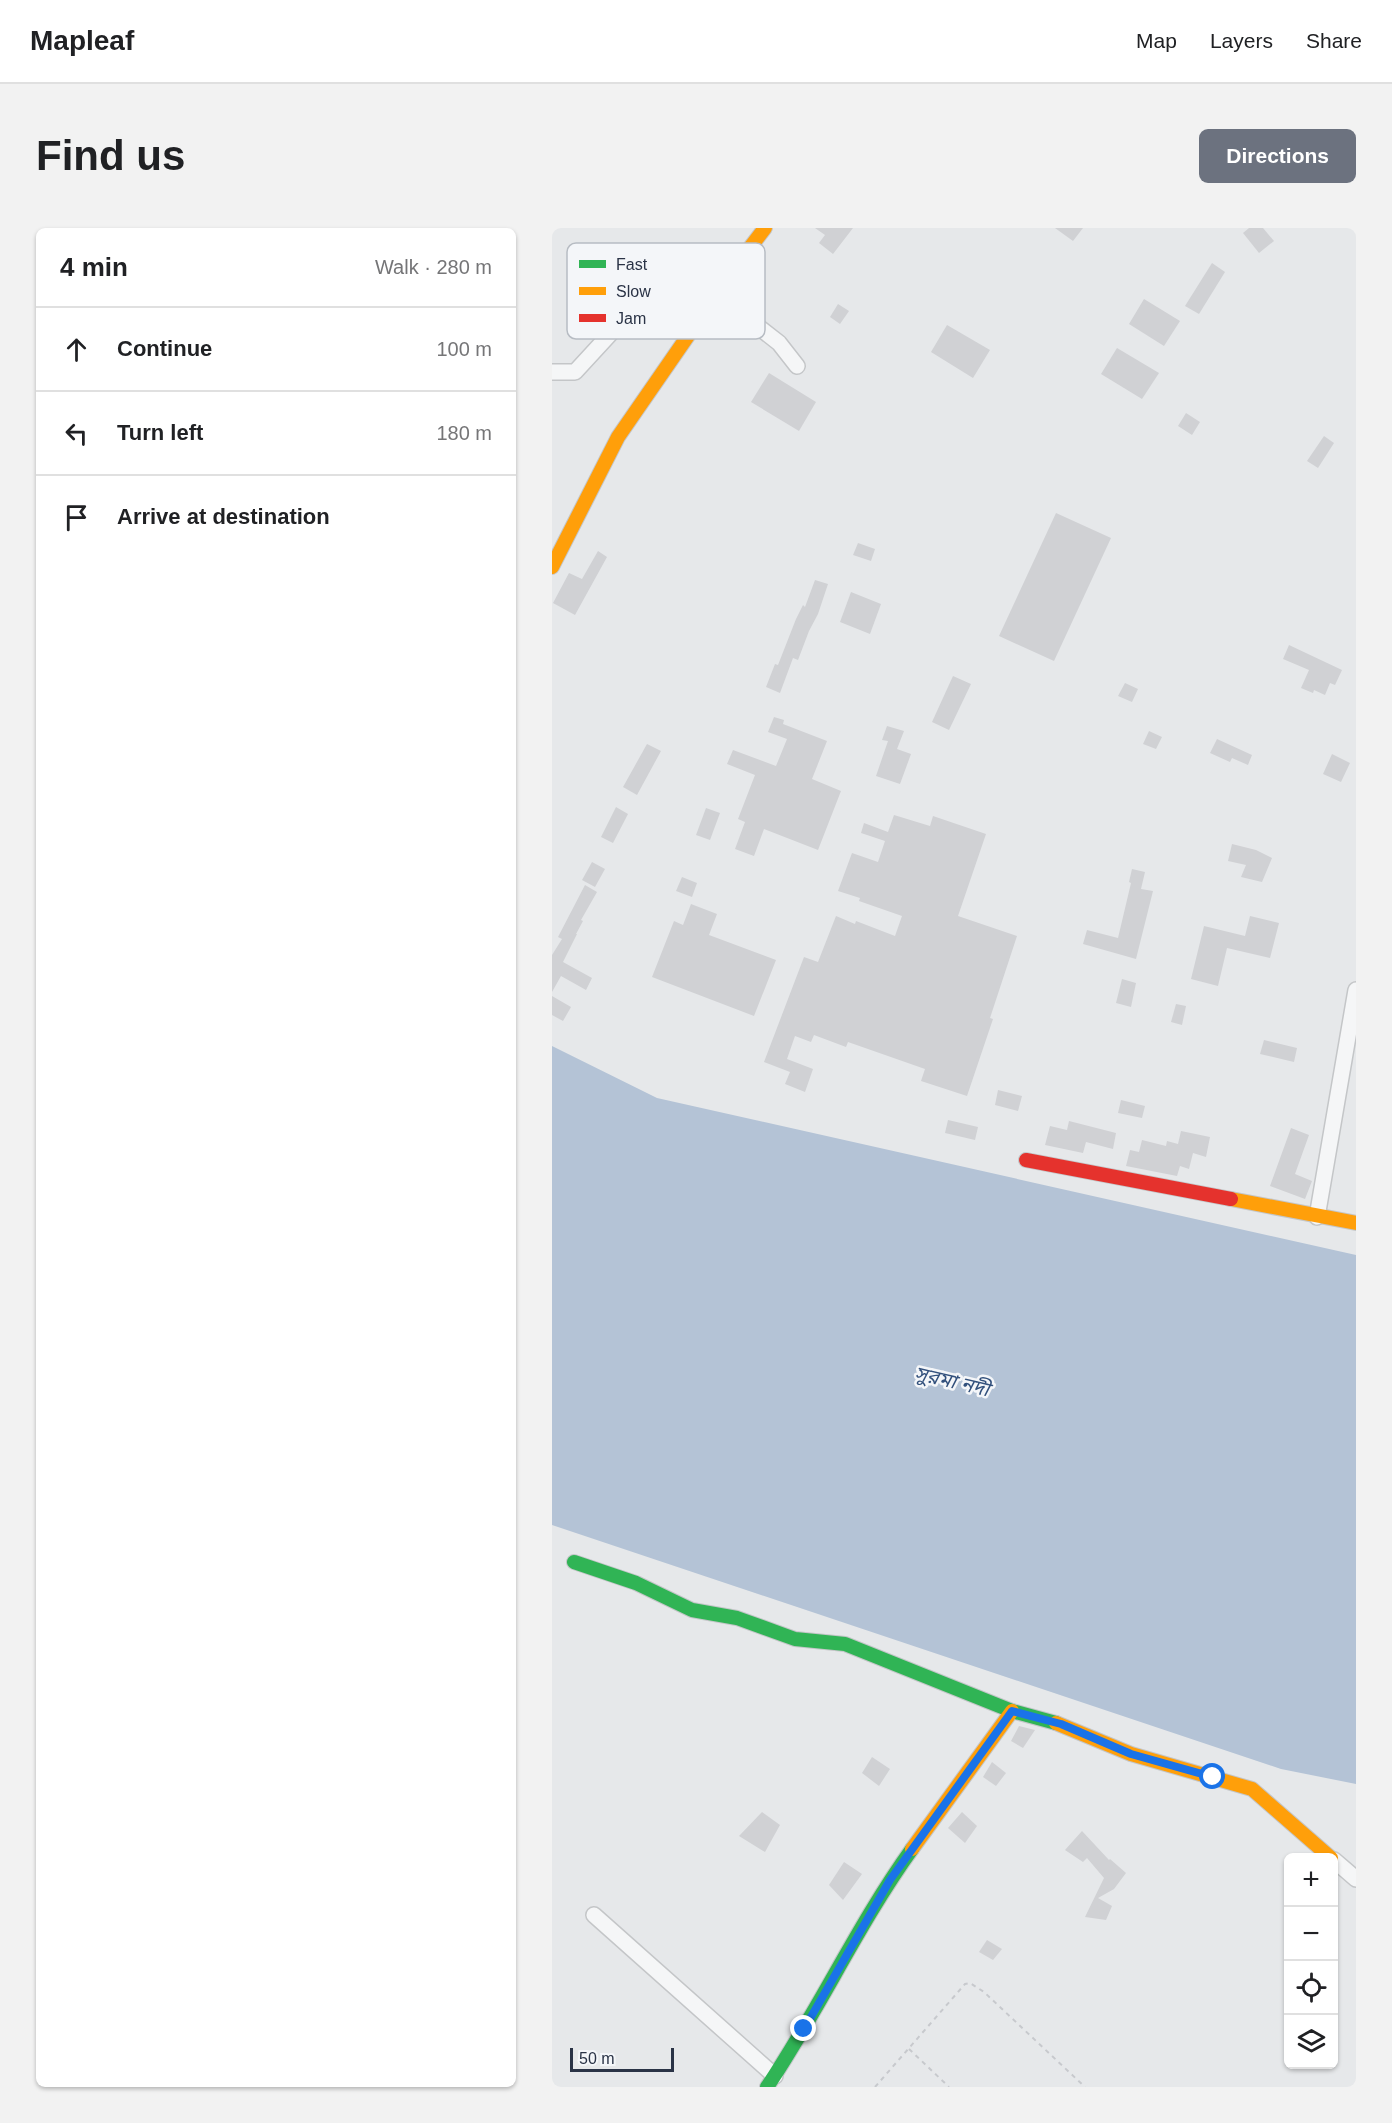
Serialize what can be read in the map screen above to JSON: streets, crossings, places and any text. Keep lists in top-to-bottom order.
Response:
{
  "water": ["সুরমা নদী"],
  "legend": ["Fast", "Slow", "Jam"],
  "scale_bar": "50 m",
  "page": {
    "header": "Mapleaf",
    "nav": ["Map", "Layers", "Share"],
    "buttons": "Directions",
    "title": "Find us",
    "heading": ["4 min", "Walk · 280 m"],
    "list": [
      ["Continue", "100 m"],
      ["Turn left", "180 m"],
      "Arrive at destination"
    ],
    "map_buttons": ["+", "−"],
    "scale": "50 m"
  }
}
